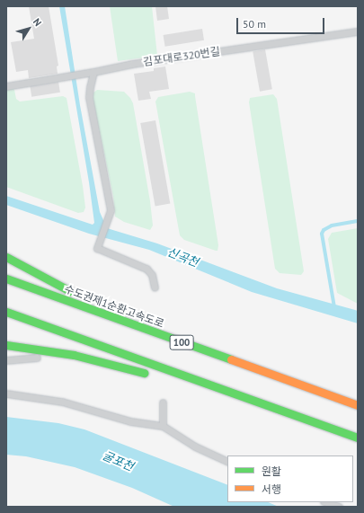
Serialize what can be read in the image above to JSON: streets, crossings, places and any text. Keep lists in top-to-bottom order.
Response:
{
  "streets": {
    "highway": ["수도권제1순환고속도로", "100"],
    "lane": ["김포대로320번길"]
  },
  "water": ["신곡천", "굴포천"],
  "legend": ["원활", "서행"],
  "scale_bar": "50 m",
  "north": "top right"
}
